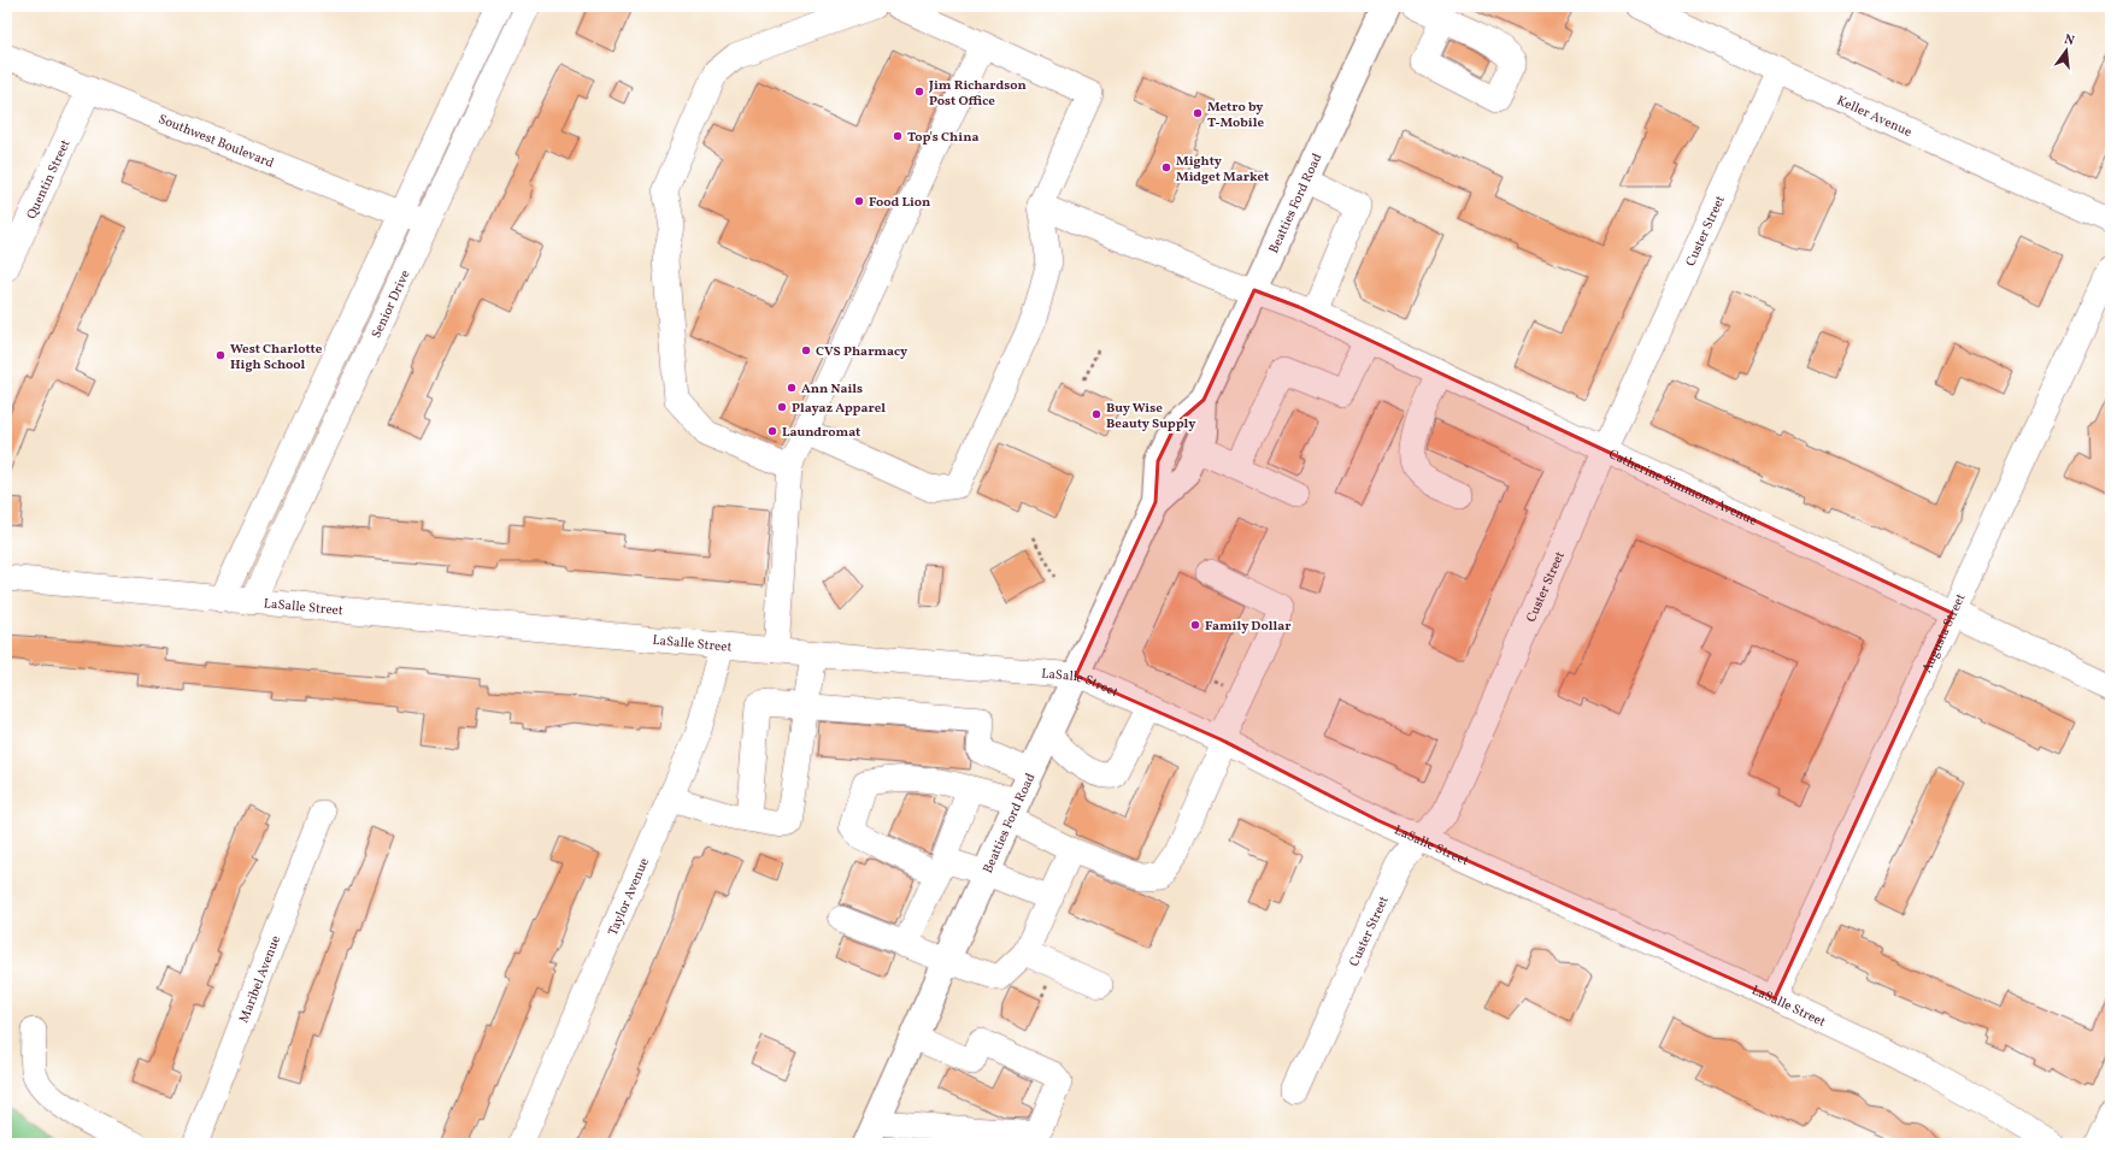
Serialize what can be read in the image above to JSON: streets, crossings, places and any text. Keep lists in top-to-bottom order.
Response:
{
  "streets": {
    "main road": ["Beatties Ford Road"],
    "street": [
      "Keller Avenue",
      "Southwest Boulevard",
      "Quentin Street",
      "Custer Street",
      "Senior Drive",
      "Catherine Simmons Avenue",
      "LaSalle Street",
      "Augusta Street",
      "Taylor Avenue",
      "Maribel Avenue"
    ]
  },
  "crossings": [
    ["Keller Avenue", "Custer Street"],
    ["Southwest Boulevard", "Quentin Street"],
    ["Southwest Boulevard", "Senior Drive"],
    ["Beatties Ford Road", "Catherine Simmons Avenue"],
    ["Beatties Ford Road", "LaSalle Street"],
    ["Custer Street", "Catherine Simmons Avenue"],
    ["Custer Street", "LaSalle Street"],
    ["Senior Drive", "LaSalle Street"],
    ["Catherine Simmons Avenue", "Augusta Street"],
    ["LaSalle Street", "Augusta Street"],
    ["LaSalle Street", "Taylor Avenue"]
  ],
  "places": [
    "Jim Richardson Post Office",
    "Metro by T-Mobile",
    "Top's China",
    "Mighty Midget Market",
    "Food Lion",
    "CVS Pharmacy",
    "West Charlotte High School",
    "Ann Nails",
    "Playaz Apparel",
    "Buy Wise Beauty Supply",
    "Laundromat",
    "Family Dollar"
  ],
  "north": "top"
}
